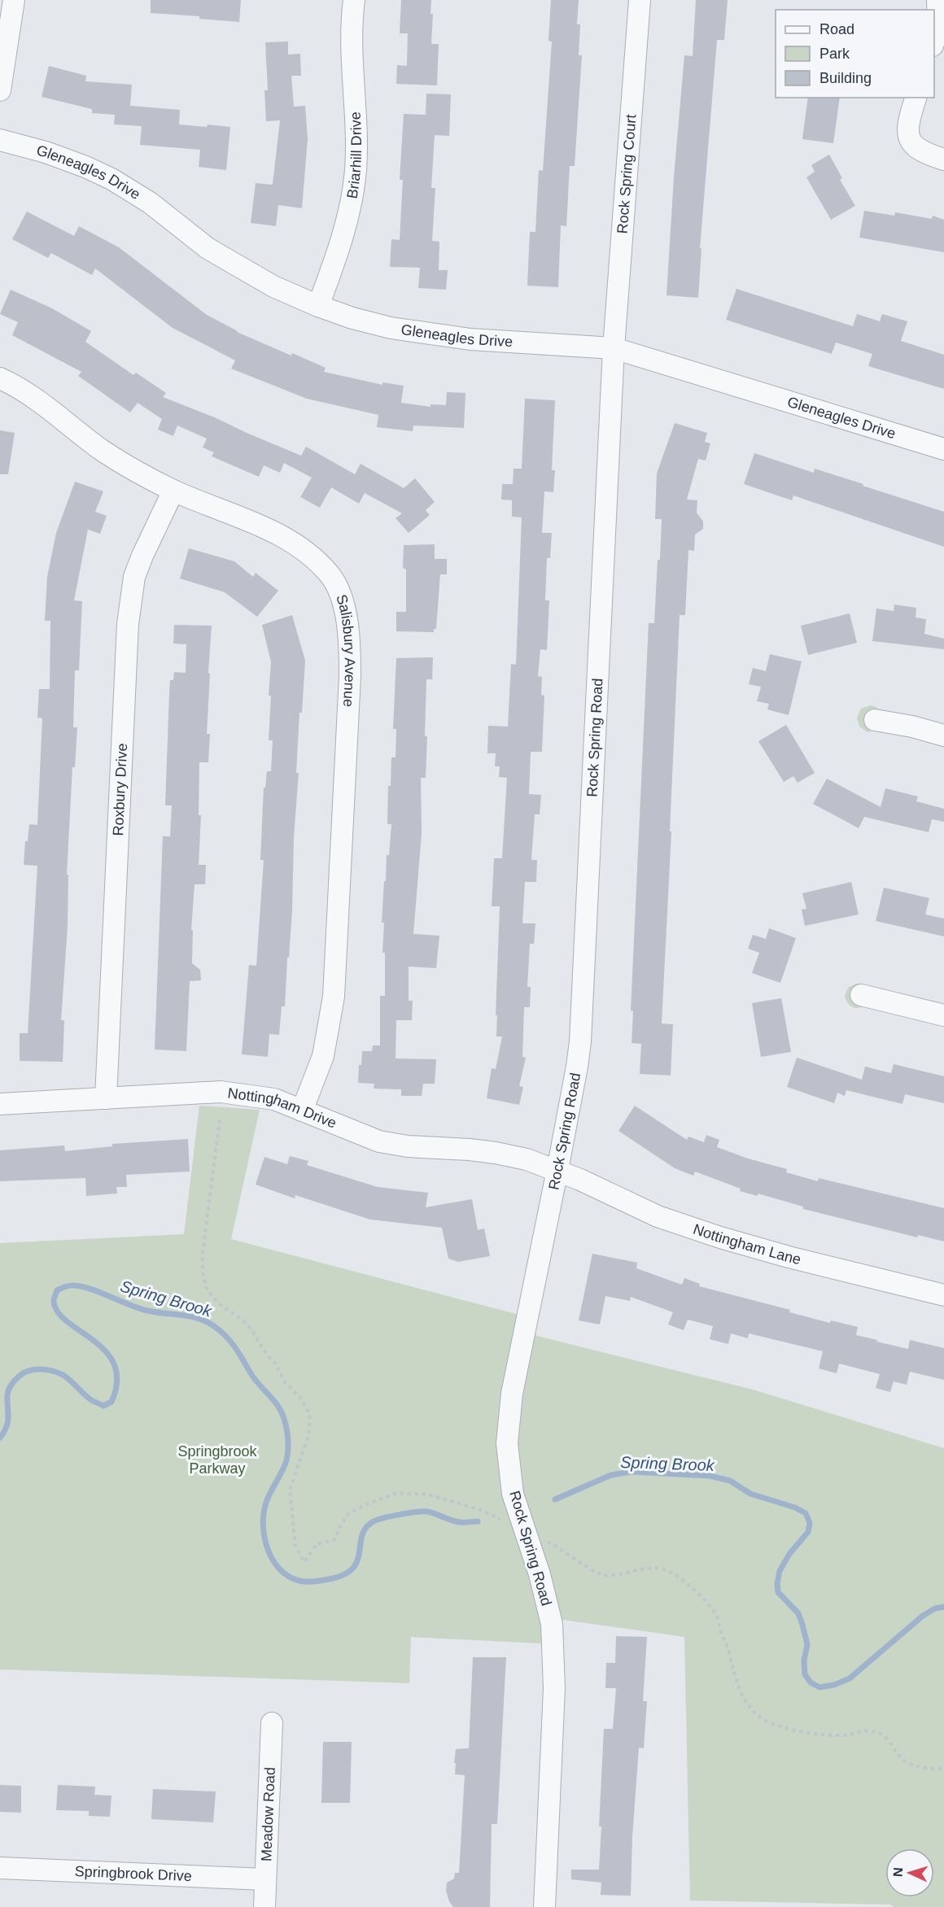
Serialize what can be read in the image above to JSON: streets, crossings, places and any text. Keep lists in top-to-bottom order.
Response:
{
  "streets": {
    "street": [
      "Briarhill Drive",
      "Gleneagles Drive",
      "Rock Spring Court",
      "Salisbury Avenue",
      "Rock Spring Road",
      "Roxbury Drive",
      "Nottingham Drive",
      "Nottingham Lane",
      "Meadow Road",
      "Springbrook Drive"
    ]
  },
  "crossings": [
    ["Briarhill Drive", "Gleneagles Drive"],
    ["Gleneagles Drive", "Rock Spring Court"],
    ["Gleneagles Drive", "Rock Spring Road"],
    ["Rock Spring Court", "Rock Spring Road"],
    ["Salisbury Avenue", "Roxbury Drive"],
    ["Salisbury Avenue", "Nottingham Drive"],
    ["Rock Spring Road", "Nottingham Drive"],
    ["Rock Spring Road", "Nottingham Lane"],
    ["Roxbury Drive", "Nottingham Drive"],
    ["Nottingham Drive", "Nottingham Lane"],
    ["Meadow Road", "Springbrook Drive"]
  ],
  "water": ["Spring Brook"],
  "parks": ["Springbrook Parkway"],
  "legend": ["Road", "Park", "Building"],
  "north": "left"
}
